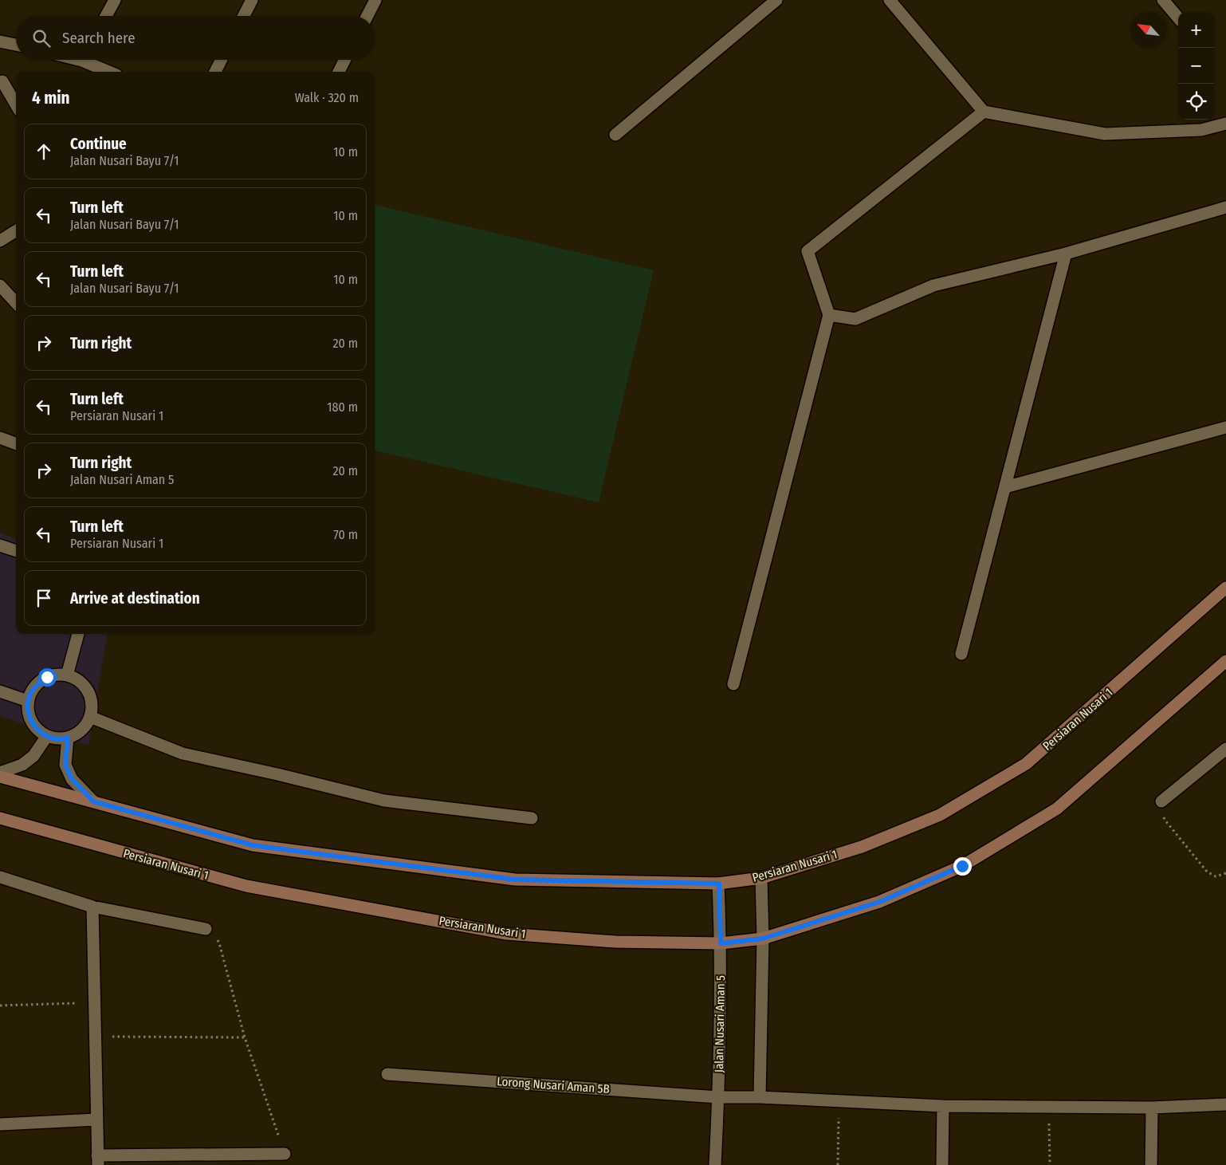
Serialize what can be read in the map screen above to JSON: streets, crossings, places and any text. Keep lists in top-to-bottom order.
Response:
{
  "streets": {
    "main road": ["Persiaran Nusari 1"],
    "street": ["Jalan Nusari Aman 5", "Lorong Nusari Aman 5B"]
  },
  "crossings": [
    ["Persiaran Nusari 1", "Jalan Nusari Aman 5"],
    ["Jalan Nusari Aman 5", "Lorong Nusari Aman 5B"]
  ],
  "north": "top left",
  "page": {
    "map_buttons": ["+", "−"],
    "search": "Search here",
    "heading": ["4 min", "Walk · 320 m"],
    "list": [
      ["Continue", "Jalan Nusari Bayu 7/1", "10 m"],
      ["Turn left", "Jalan Nusari Bayu 7/1", "10 m"],
      ["Turn left", "Jalan Nusari Bayu 7/1", "10 m"],
      ["Turn right", "20 m"],
      ["Turn left", "Persiaran Nusari 1", "180 m"],
      ["Turn right", "Jalan Nusari Aman 5", "20 m"],
      ["Turn left", "Persiaran Nusari 1", "70 m"],
      "Arrive at destination"
    ]
  }
}
